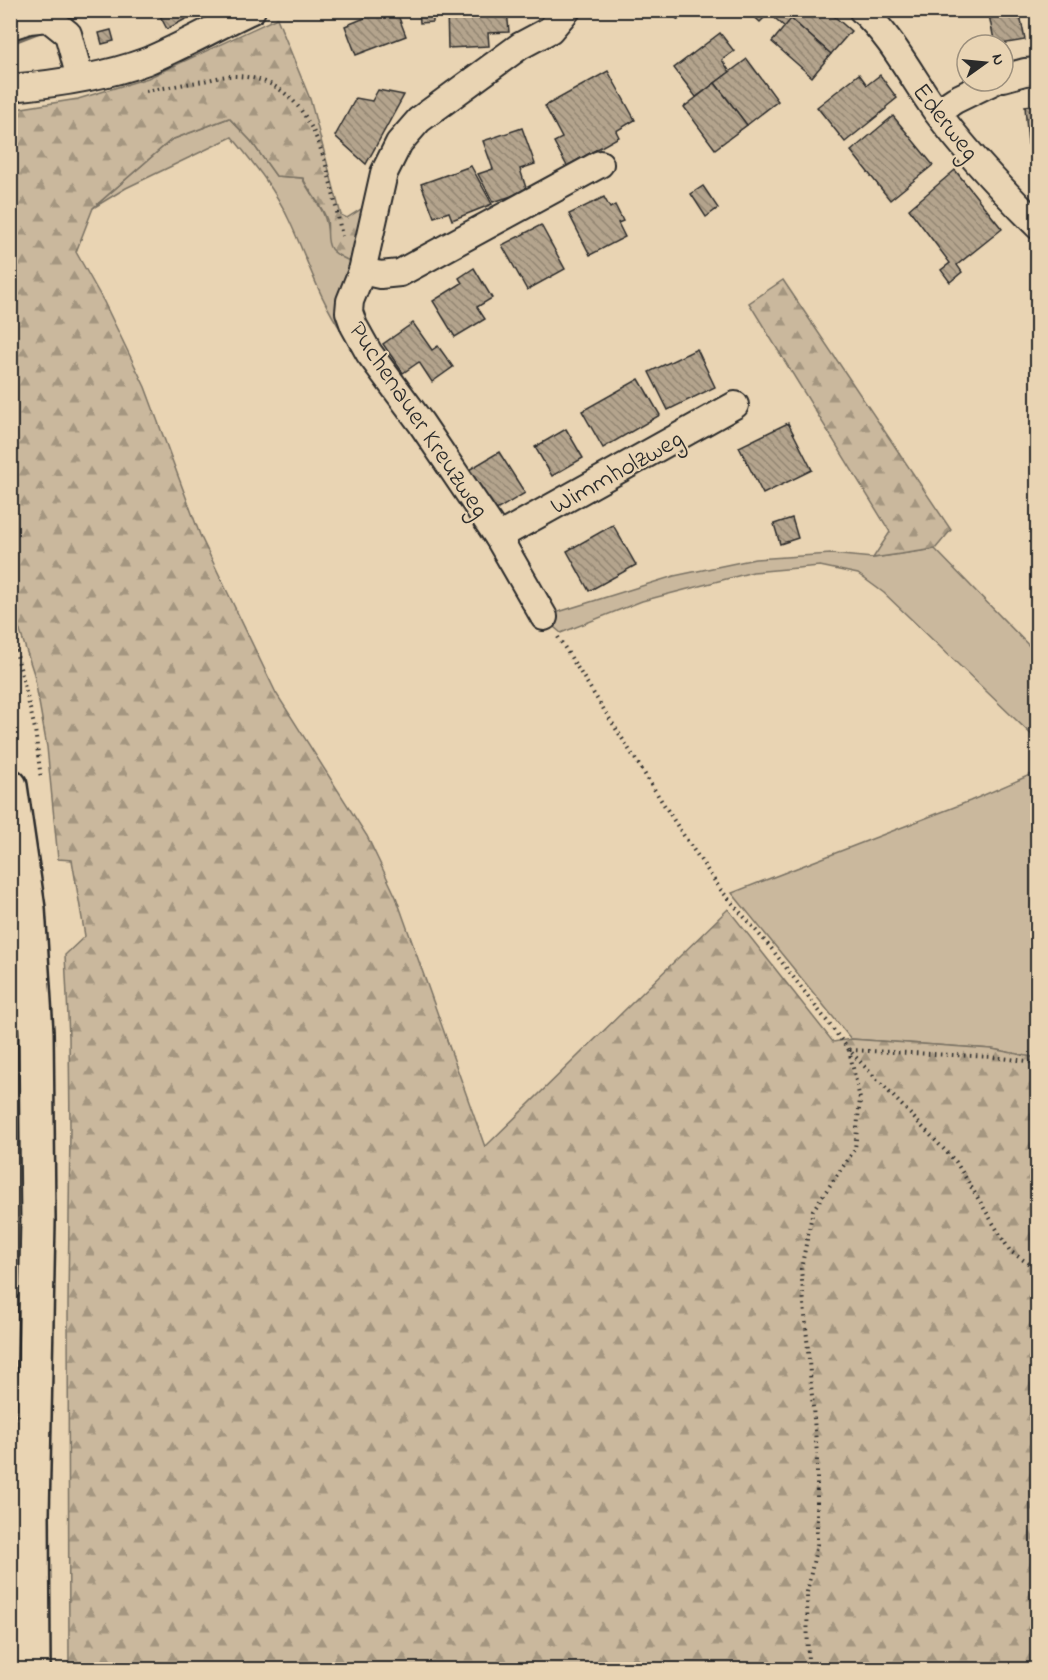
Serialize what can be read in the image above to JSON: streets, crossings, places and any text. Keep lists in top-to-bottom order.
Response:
{
  "streets": {
    "street": ["Ederweg", "Puchenauer Kreuzweg", "Wimmholzweg"]
  },
  "crossings": [
    ["Puchenauer Kreuzweg", "Wimmholzweg"]
  ],
  "north": "right"
}
